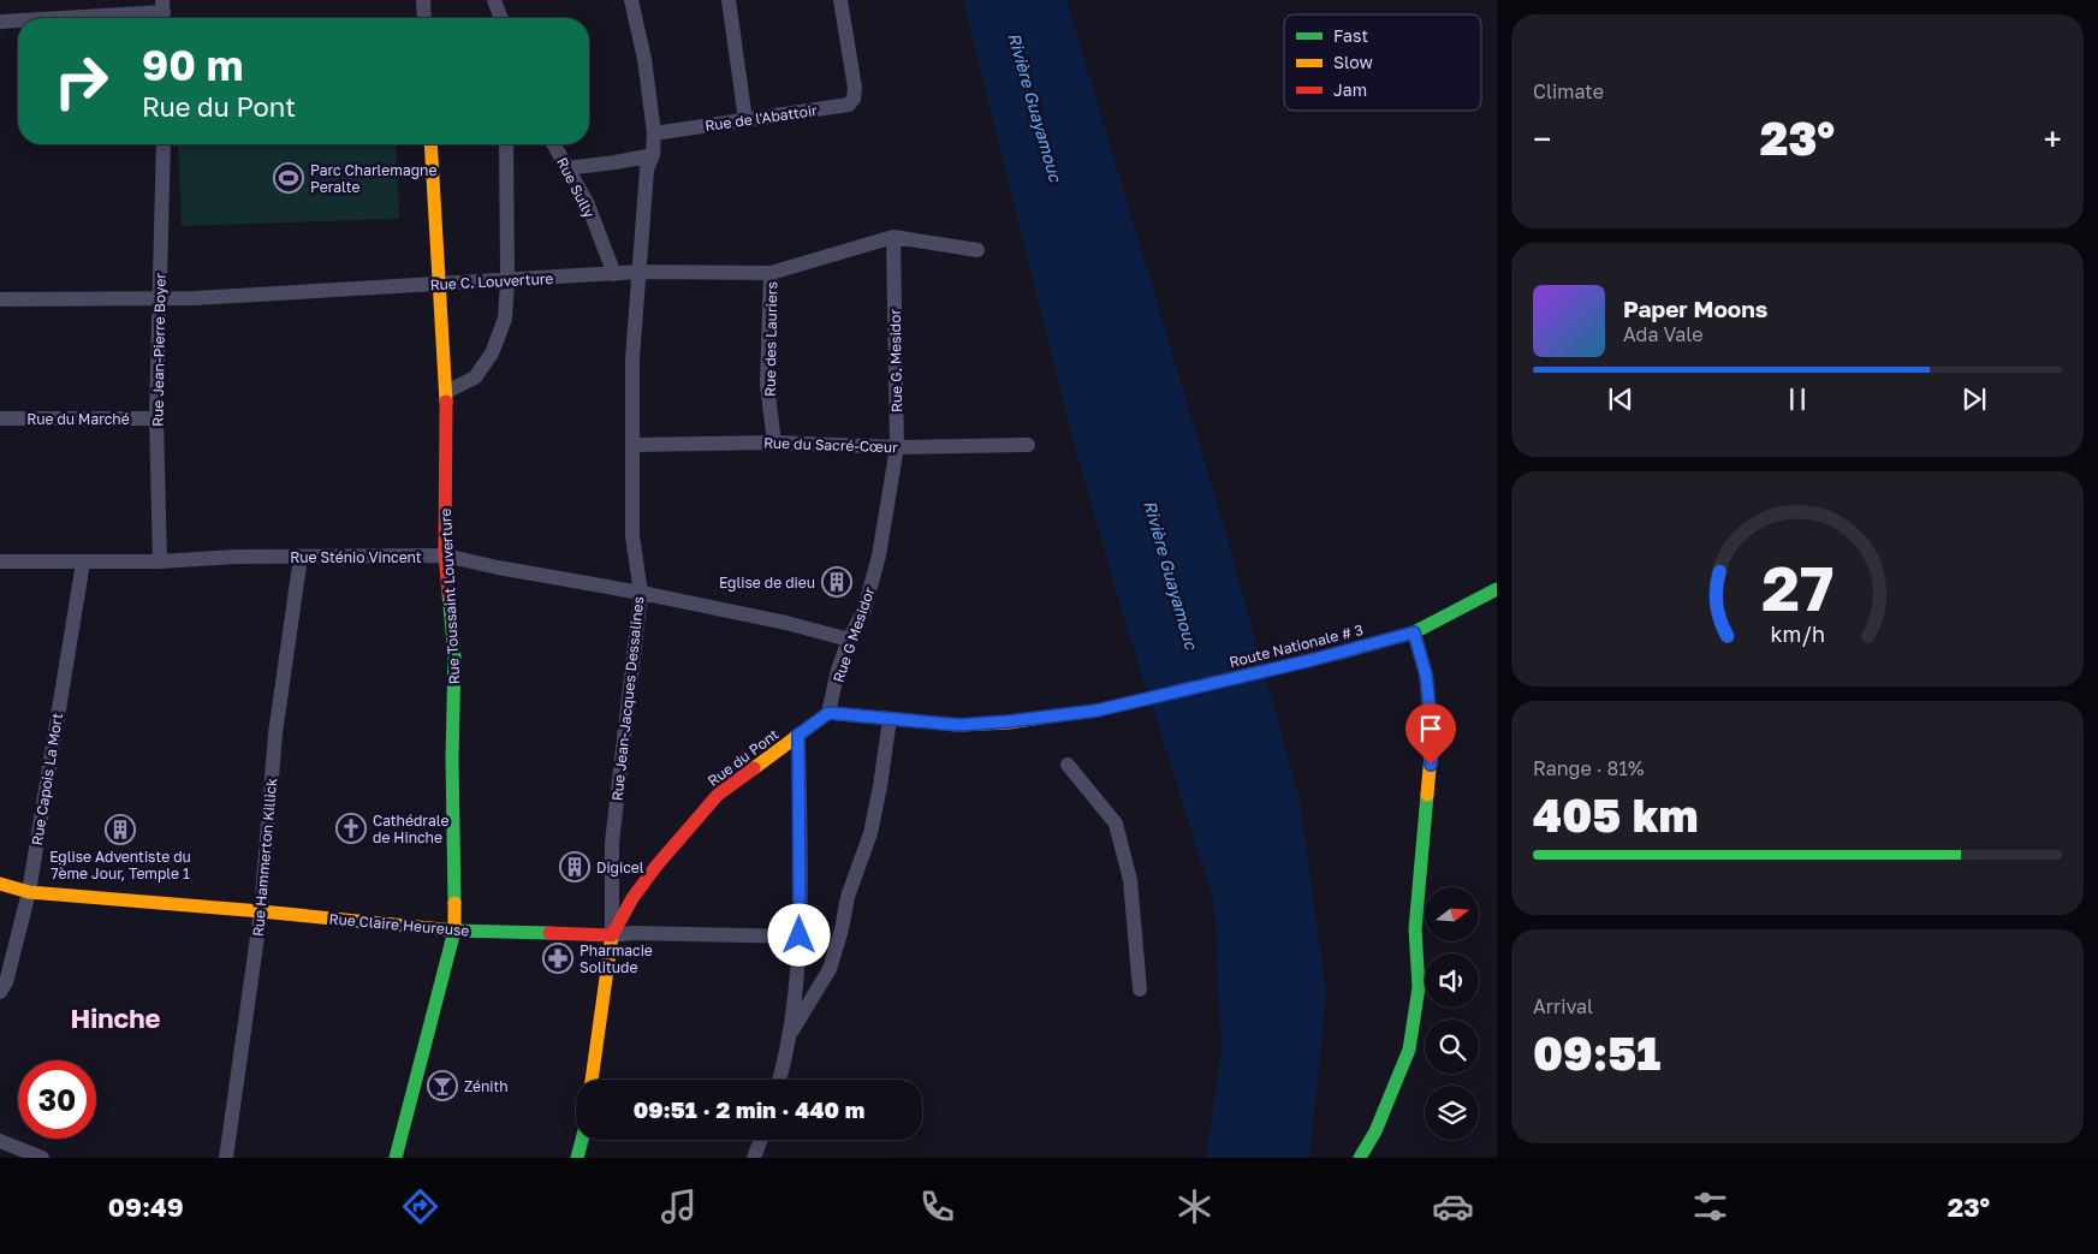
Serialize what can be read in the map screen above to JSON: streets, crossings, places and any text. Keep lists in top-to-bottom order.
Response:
{
  "streets": {
    "main road": [
      "Rue Toussaint Louverture",
      "Route Nationale # 3",
      "Rue Jean-Jacques Dessalines",
      "Rue du Pont",
      "Rue Claire Heureuse"
    ],
    "street": [
      "Rue de l'Abattoir",
      "Rue Sully",
      "Rue C. Louverture",
      "Rue des Lauriers",
      "Rue Jean-Pierre Boyer",
      "Rue G. Mesidor",
      "Rue du Marché",
      "Rue du Sacré-Cœur",
      "Rue Sténio Vincent",
      "Rue G Mesidor",
      "Rue Capois La Mort",
      "Rue Hammerton Killick"
    ]
  },
  "crossings": [
    ["Rue de l'Abattoir", "Rue Jean-Jacques Dessalines"],
    ["Rue Sully", "Rue C. Louverture"],
    ["Rue C. Louverture", "Rue des Lauriers"],
    ["Rue C. Louverture", "Rue Jean-Pierre Boyer"],
    ["Rue C. Louverture", "Rue G. Mesidor"],
    ["Rue C. Louverture", "Rue Toussaint Louverture"],
    ["Rue C. Louverture", "Rue Jean-Jacques Dessalines"],
    ["Rue des Lauriers", "Rue du Sacré-Cœur"],
    ["Rue Jean-Pierre Boyer", "Rue du Marché"],
    ["Rue Jean-Pierre Boyer", "Rue Sténio Vincent"],
    ["Rue G. Mesidor", "Rue du Sacré-Cœur"],
    ["Rue G. Mesidor", "Rue G Mesidor"],
    ["Rue du Sacré-Cœur", "Rue Jean-Jacques Dessalines"],
    ["Rue Sténio Vincent", "Rue Toussaint Louverture"],
    ["Rue Sténio Vincent", "Rue G Mesidor"],
    ["Rue Sténio Vincent", "Rue Jean-Jacques Dessalines"],
    ["Rue Sténio Vincent", "Rue Capois La Mort"],
    ["Rue Sténio Vincent", "Rue Hammerton Killick"],
    ["Rue Toussaint Louverture", "Rue Claire Heureuse"],
    ["Rue G Mesidor", "Rue du Pont"],
    ["Rue Jean-Jacques Dessalines", "Rue du Pont"],
    ["Rue Jean-Jacques Dessalines", "Rue Claire Heureuse"],
    ["Rue du Pont", "Rue Claire Heureuse"],
    ["Rue Capois La Mort", "Rue Claire Heureuse"],
    ["Rue Hammerton Killick", "Rue Claire Heureuse"]
  ],
  "districts": ["Hinche"],
  "water": ["Rivière Guayamouc"],
  "places": {
    "sports": ["Parc Charlemagne Peralte"],
    "building": ["Eglise de dieu", "Eglise Adventiste du 7ème Jour, Temple 1", "Digicel"],
    "church": ["Cathédrale de Hinche"],
    "pharmacy": ["Pharmacie Solitude"],
    "bar": ["Zénith"]
  },
  "legend": ["Fast", "Slow", "Jam"],
  "north": "right",
  "page": {
    "tile": [
      "Climate",
      ["Range · 81%", "405 km"],
      ["Arrival", "09:51"]
    ],
    "turn": ["90 m", "Rue du Pont"],
    "heat": ["−", "23°", "+"],
    "song": ["Paper Moons", "Ada Vale"],
    "limit": "30",
    "trip": "09:51 · 2 min · 440 m",
    "tabs": ["09:49", "23°"],
    "gauge": ["27", "km/h"]
  }
}
